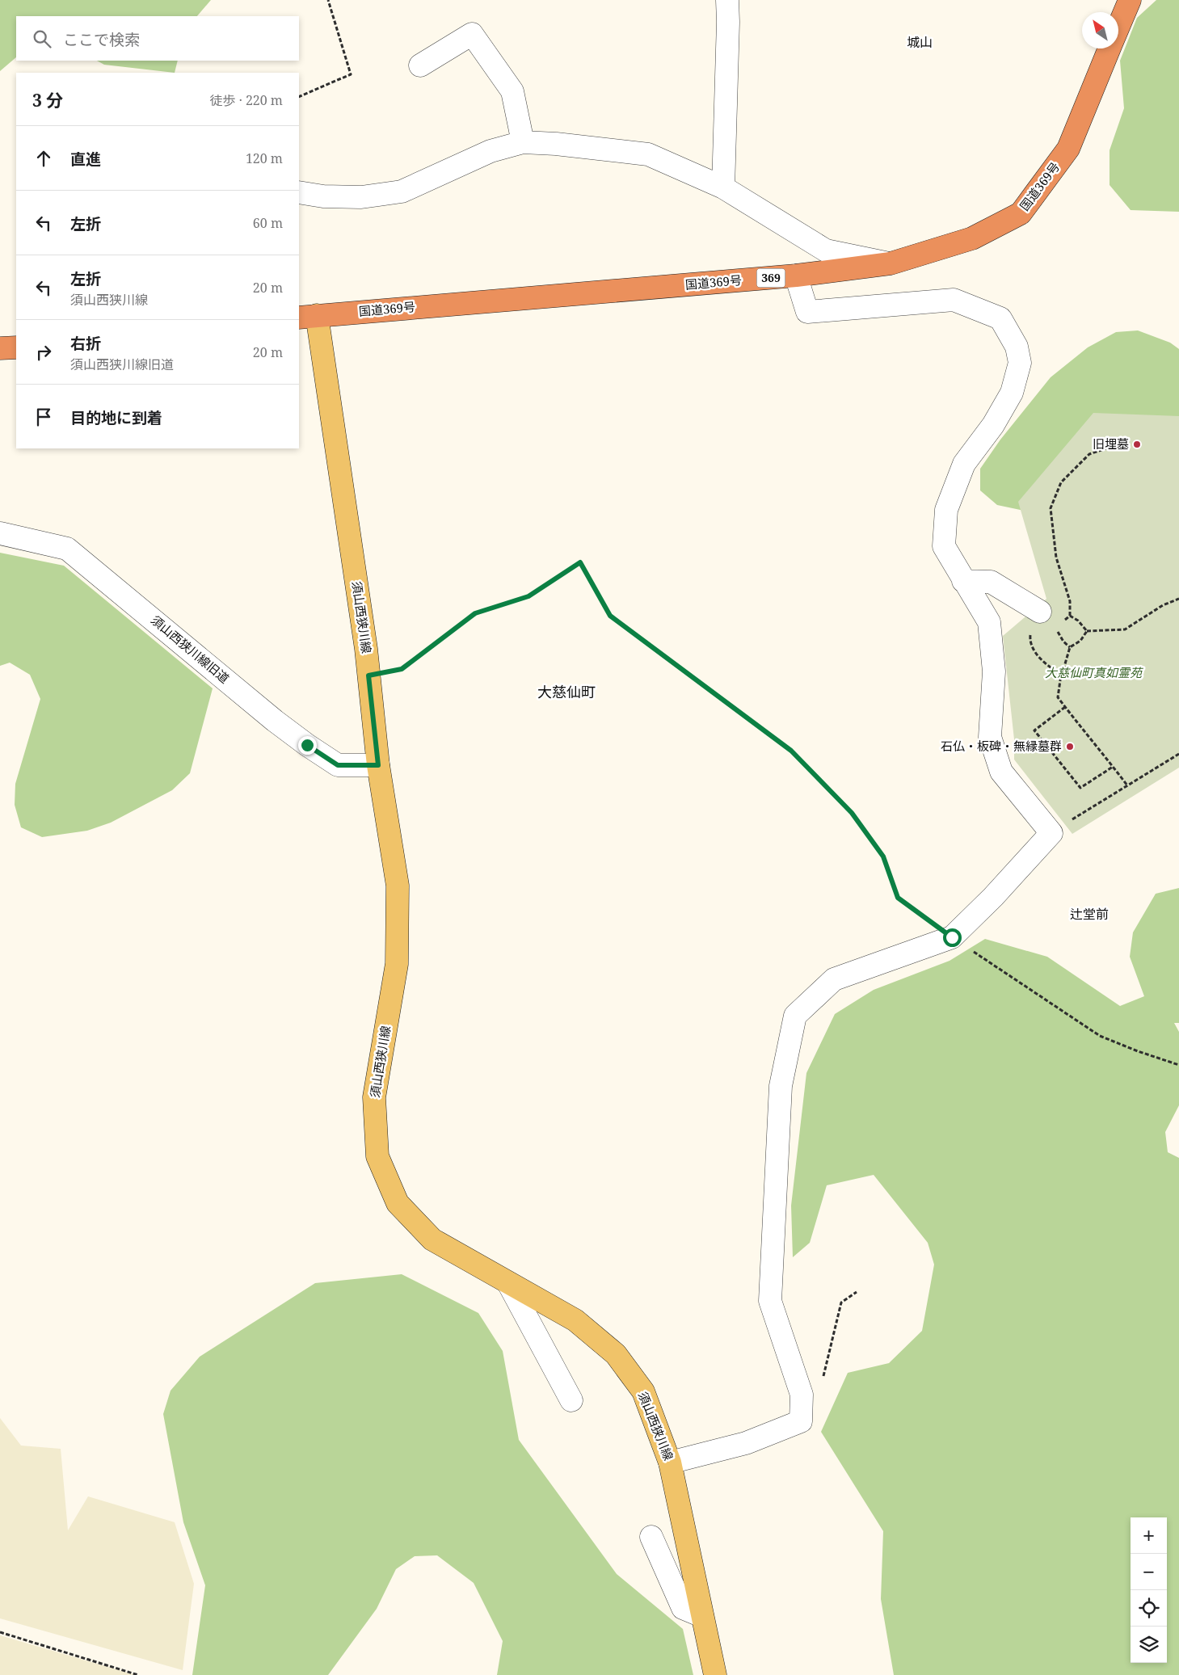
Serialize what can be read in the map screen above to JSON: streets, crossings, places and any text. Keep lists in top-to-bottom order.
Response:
{
  "streets": {
    "highway": ["国道369号", "369"],
    "main road": ["須山西狭川線"],
    "street": ["須山西狭川線旧道"]
  },
  "crossings": [
    ["国道369号", "須山西狭川線"],
    ["須山西狭川線", "須山西狭川線旧道"]
  ],
  "districts": ["城山", "大慈仙町", "辻堂前"],
  "parks": ["大慈仙町真如霊苑"],
  "places": ["旧埋墓", "石仏・板碑・無縁墓群"],
  "north": "top left",
  "page": {
    "search": "ここで検索",
    "heading": ["3 分", "徒歩 · 220 m"],
    "list": [
      ["直進", "120 m"],
      ["左折", "60 m"],
      ["左折", "須山西狭川線", "20 m"],
      ["右折", "須山西狭川線旧道", "20 m"],
      "目的地に到着"
    ],
    "map_buttons": ["+", "−"]
  }
}
